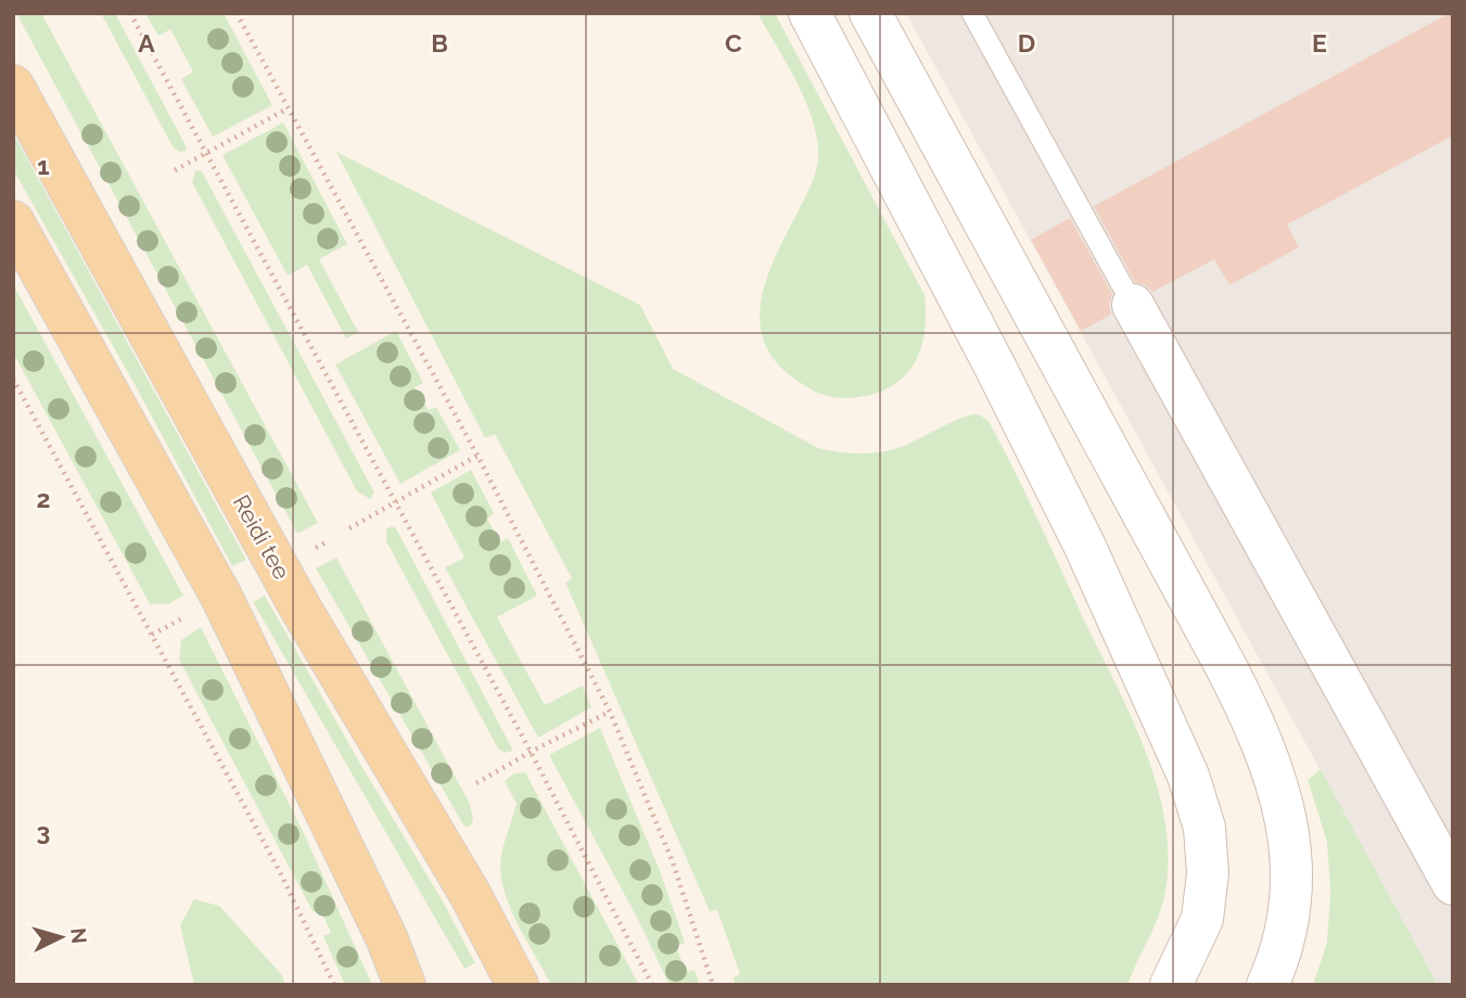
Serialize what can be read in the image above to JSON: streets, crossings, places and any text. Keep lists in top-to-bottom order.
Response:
{
  "streets": {
    "main road": ["Reidi tee"]
  },
  "north": "right",
  "grid": {
    "columns": [
      "A",
      "B",
      "C",
      "D",
      "E"
    ],
    "rows": ["1", "2", "3"]
  }
}
